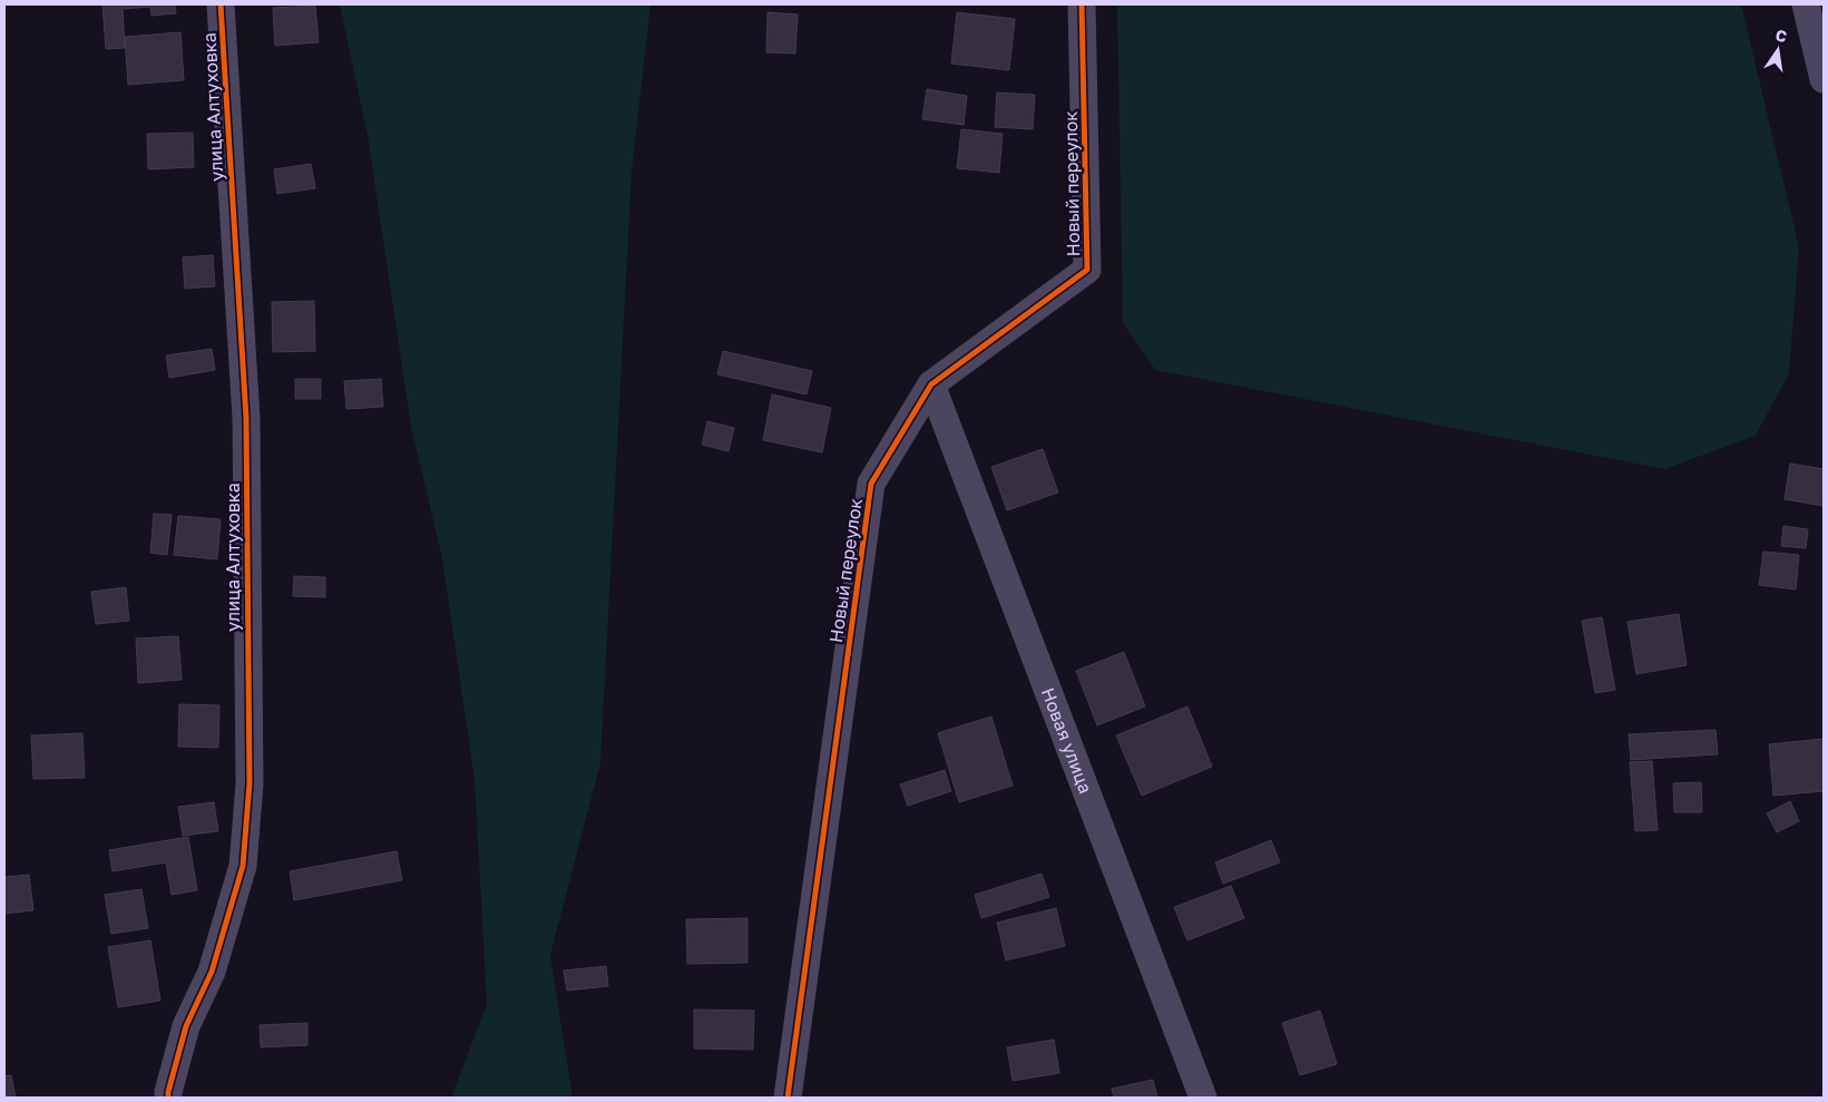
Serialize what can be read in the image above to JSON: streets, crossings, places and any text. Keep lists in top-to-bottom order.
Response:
{
  "streets": {
    "street": ["улица Алтуховка", "Новый переулок", "Новая улица"]
  },
  "crossings": [
    ["Новый переулок", "Новая улица"]
  ],
  "north": "top"
}
